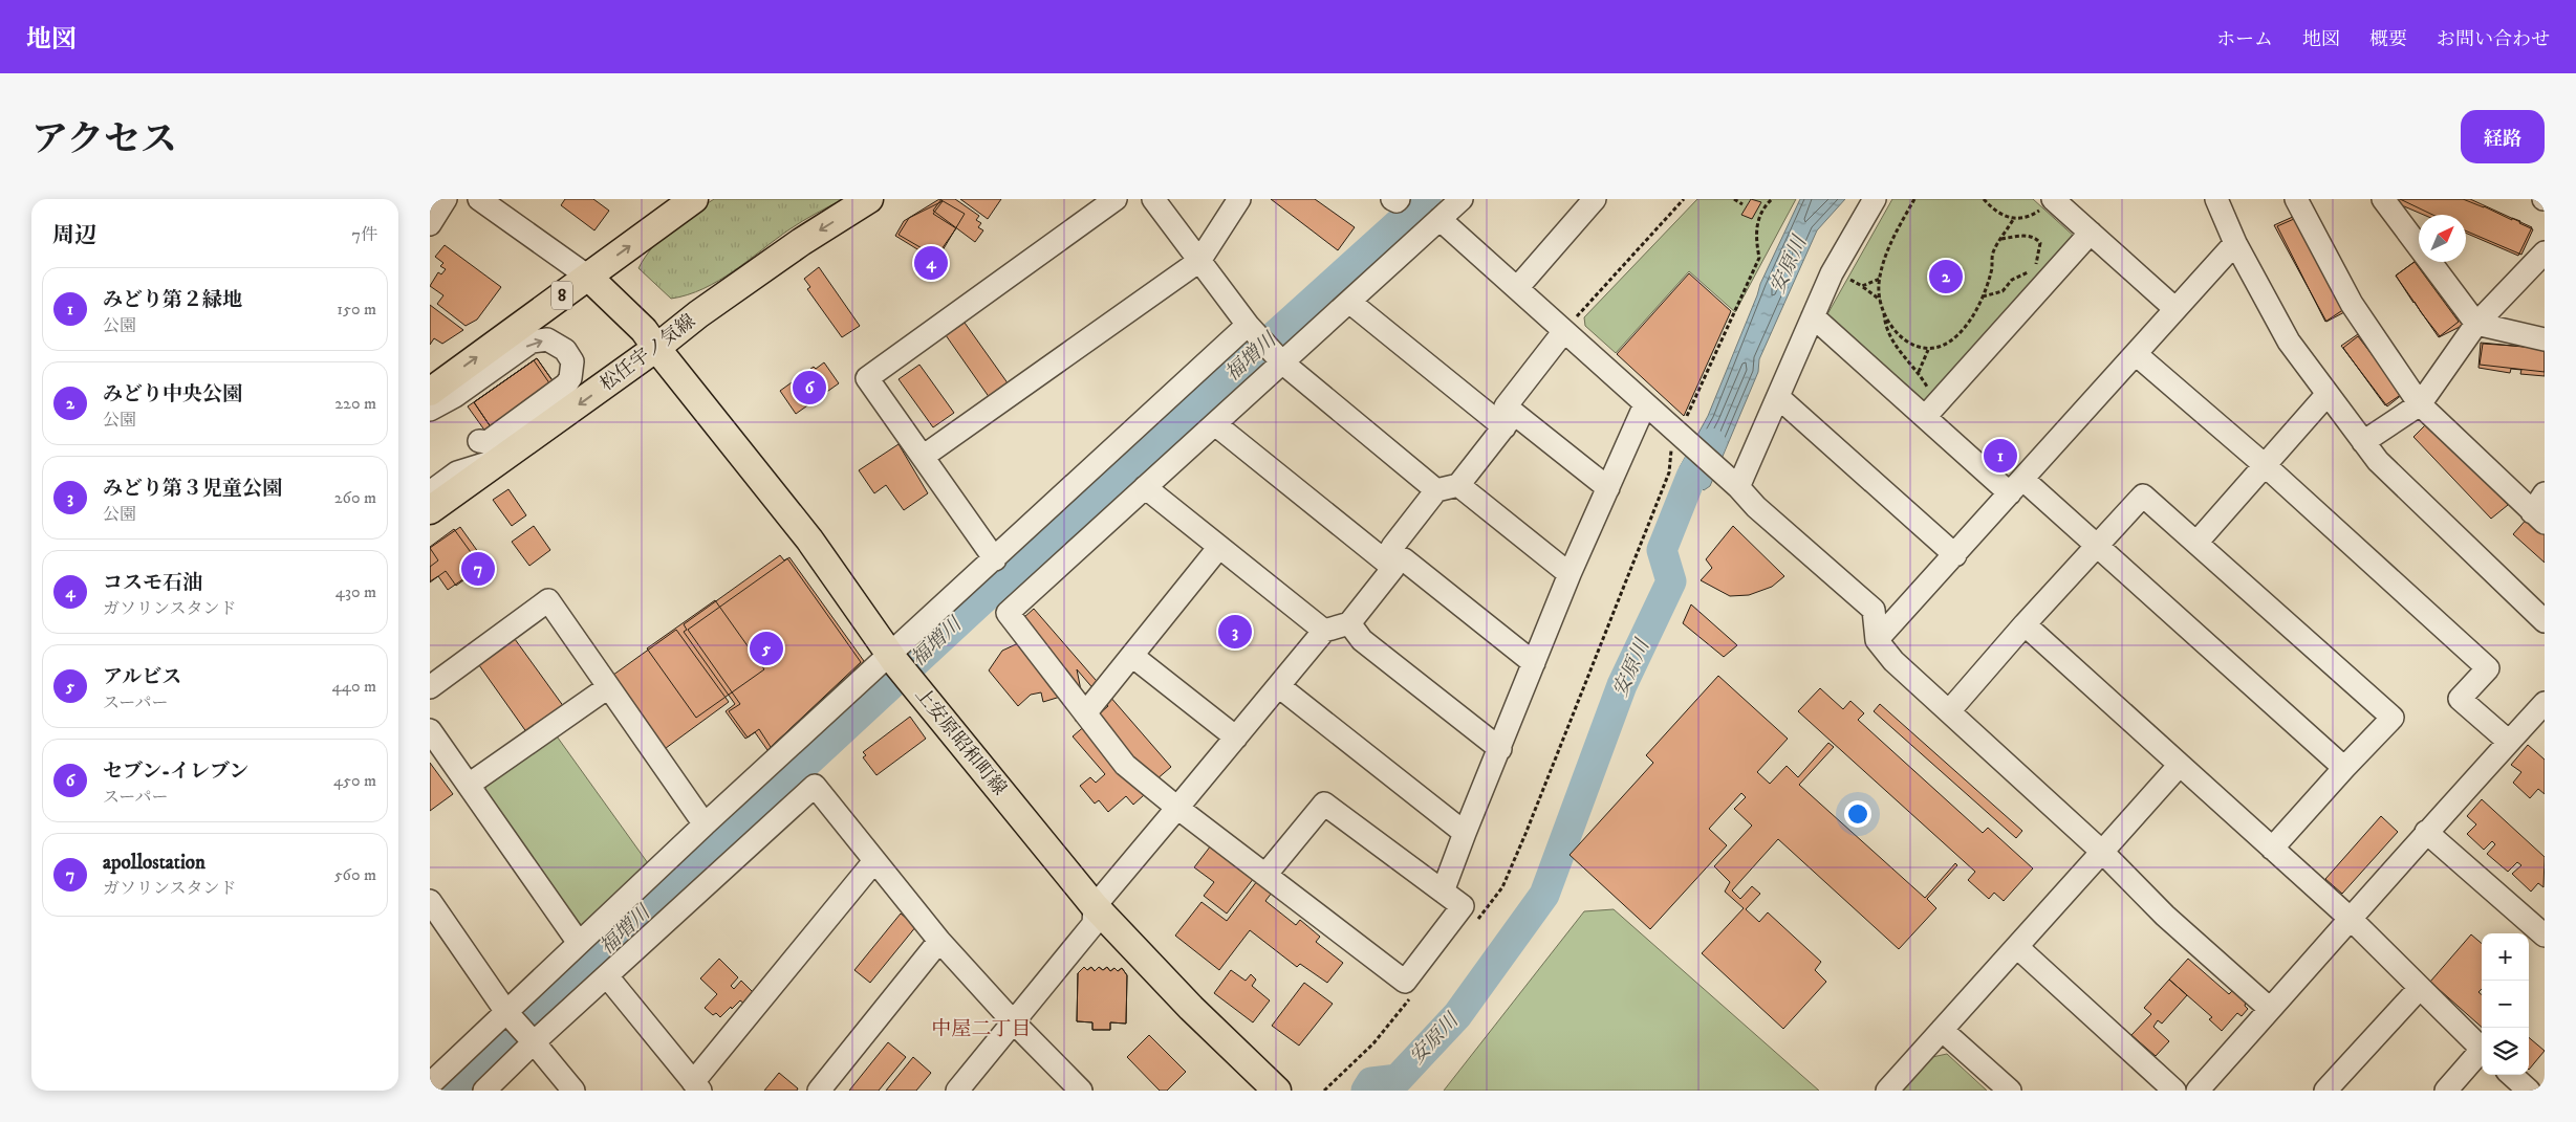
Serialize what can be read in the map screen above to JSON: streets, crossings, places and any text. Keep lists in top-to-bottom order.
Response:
{
  "streets": {
    "main road": ["8", "松任宇ノ気線", "上安原昭和町線"]
  },
  "crossings": [
    ["8", "上安原昭和町線"],
    ["松任宇ノ気線", "上安原昭和町線"]
  ],
  "districts": ["中屋二丁目"],
  "water": ["安原川", "福増川"],
  "north": "top right",
  "page": {
    "header": "地図",
    "nav": [
      "ホーム",
      "地図",
      "概要",
      "お問い合わせ"
    ],
    "title": "アクセス",
    "buttons": "経路",
    "heading": ["周辺", "7件"],
    "pins": [
      "4",
      "2",
      "6",
      "1",
      "7",
      "3",
      "5"
    ],
    "list": [
      {
        "mark": "1",
        "name": "みどり第２緑地",
        "note": "公園",
        "value": "150 m"
      },
      {
        "mark": "2",
        "name": "みどり中央公園",
        "note": "公園",
        "value": "220 m"
      },
      {
        "mark": "3",
        "name": "みどり第３児童公園",
        "note": "公園",
        "value": "260 m"
      },
      {
        "mark": "4",
        "name": "コスモ石油",
        "note": "ガソリンスタンド",
        "value": "430 m"
      },
      {
        "mark": "5",
        "name": "アルビス",
        "note": "スーパー",
        "value": "440 m"
      },
      {
        "mark": "6",
        "name": "セブン-イレブン",
        "note": "スーパー",
        "value": "450 m"
      },
      {
        "mark": "7",
        "name": "apollostation",
        "note": "ガソリンスタンド",
        "value": "560 m"
      }
    ],
    "map_buttons": ["+", "−"]
  }
}
